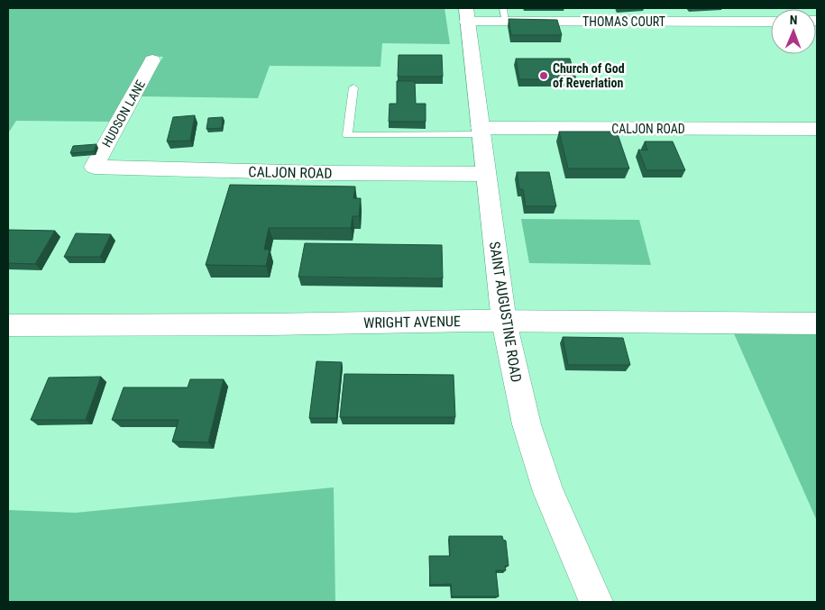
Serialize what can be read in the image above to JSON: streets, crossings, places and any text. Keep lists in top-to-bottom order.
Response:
{
  "streets": {
    "street": [
      "THOMAS COURT",
      "HUDSON LANE",
      "CALJON ROAD",
      "SAINT AUGUSTINE ROAD",
      "WRIGHT AVENUE"
    ]
  },
  "crossings": [
    ["THOMAS COURT", "SAINT AUGUSTINE ROAD"],
    ["HUDSON LANE", "CALJON ROAD"],
    ["CALJON ROAD", "SAINT AUGUSTINE ROAD"],
    ["SAINT AUGUSTINE ROAD", "WRIGHT AVENUE"]
  ],
  "places": ["Church of God of Reverlation"],
  "north": "top"
}
